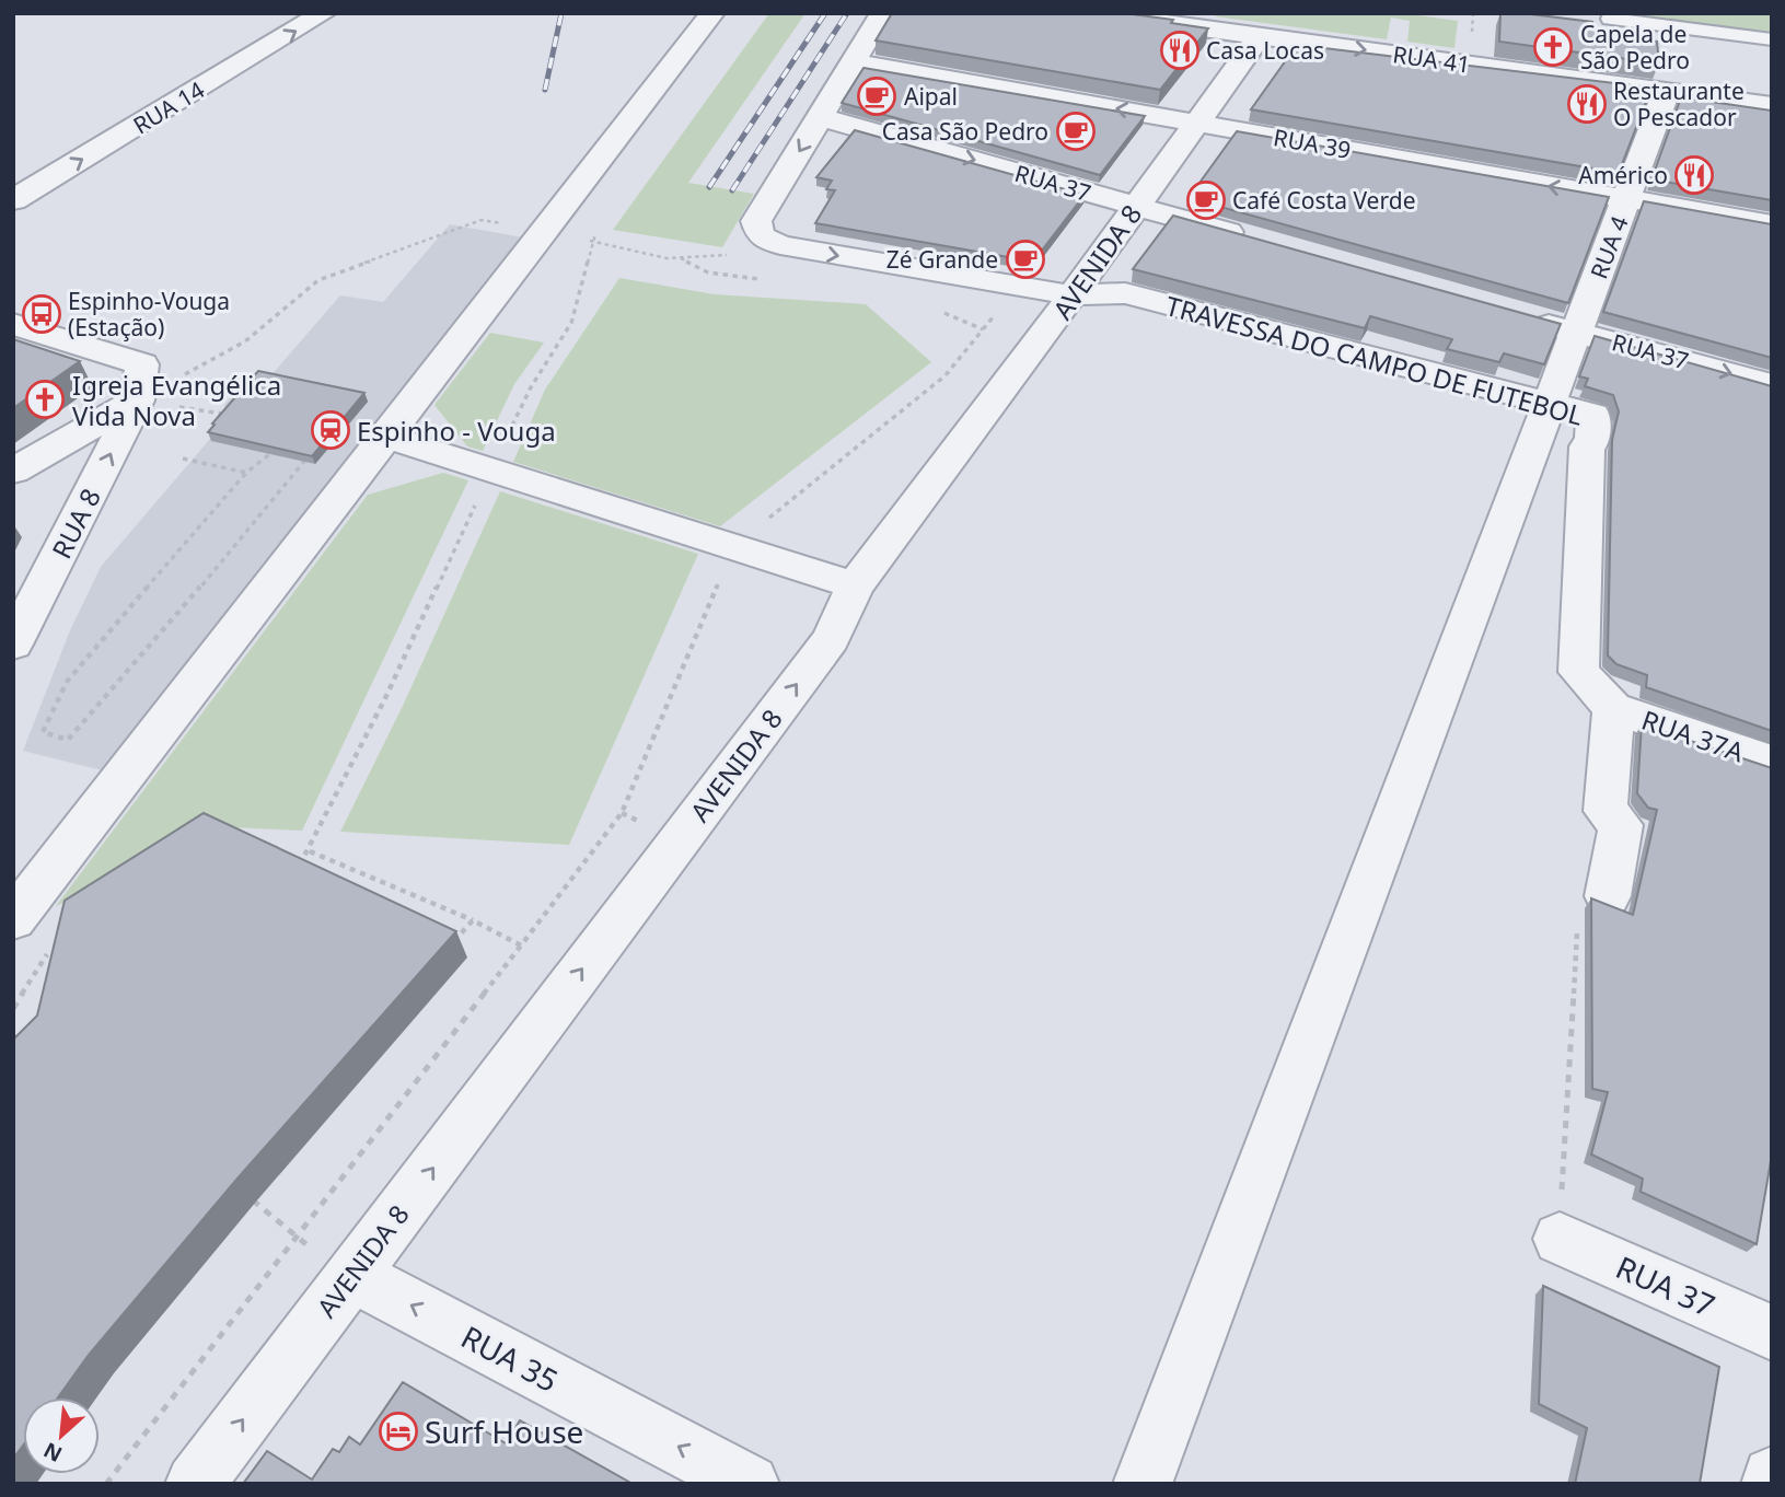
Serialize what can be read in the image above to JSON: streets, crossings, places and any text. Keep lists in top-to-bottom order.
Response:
{
  "streets": {
    "street": [
      "RUA 41",
      "RUA 14",
      "RUA 39",
      "RUA 37",
      "RUA 4",
      "AVENIDA 8",
      "TRAVESSA DO CAMPO DE FUTEBOL",
      "RUA 8",
      "RUA 37A",
      "RUA 35"
    ]
  },
  "crossings": [
    ["RUA 41", "RUA 4"],
    ["RUA 41", "AVENIDA 8"],
    ["RUA 39", "RUA 4"],
    ["RUA 39", "AVENIDA 8"],
    ["RUA 37", "RUA 4"],
    ["RUA 37", "AVENIDA 8"],
    ["RUA 37", "TRAVESSA DO CAMPO DE FUTEBOL"],
    ["RUA 4", "TRAVESSA DO CAMPO DE FUTEBOL"],
    ["AVENIDA 8", "TRAVESSA DO CAMPO DE FUTEBOL"],
    ["AVENIDA 8", "RUA 35"],
    ["TRAVESSA DO CAMPO DE FUTEBOL", "RUA 37A"]
  ],
  "one_way": [
    "RUA 41",
    "RUA 39",
    "RUA 37",
    "AVENIDA 8",
    "RUA 35"
  ],
  "places": {
    "church": ["Capela de São Pedro", "Igreja Evangélica Vida Nova"],
    "restaurant": ["Casa Locas", "Restaurante O Pescador", "Américo"],
    "cafe": [
      "Aipal",
      "Casa São Pedro",
      "Café Costa Verde",
      "Zé Grande"
    ],
    "bus stop": ["Espinho-Vouga (Estação)"],
    "station": ["Espinho - Vouga"],
    "hotel": ["Surf House"]
  },
  "north": "bottom left"
}
